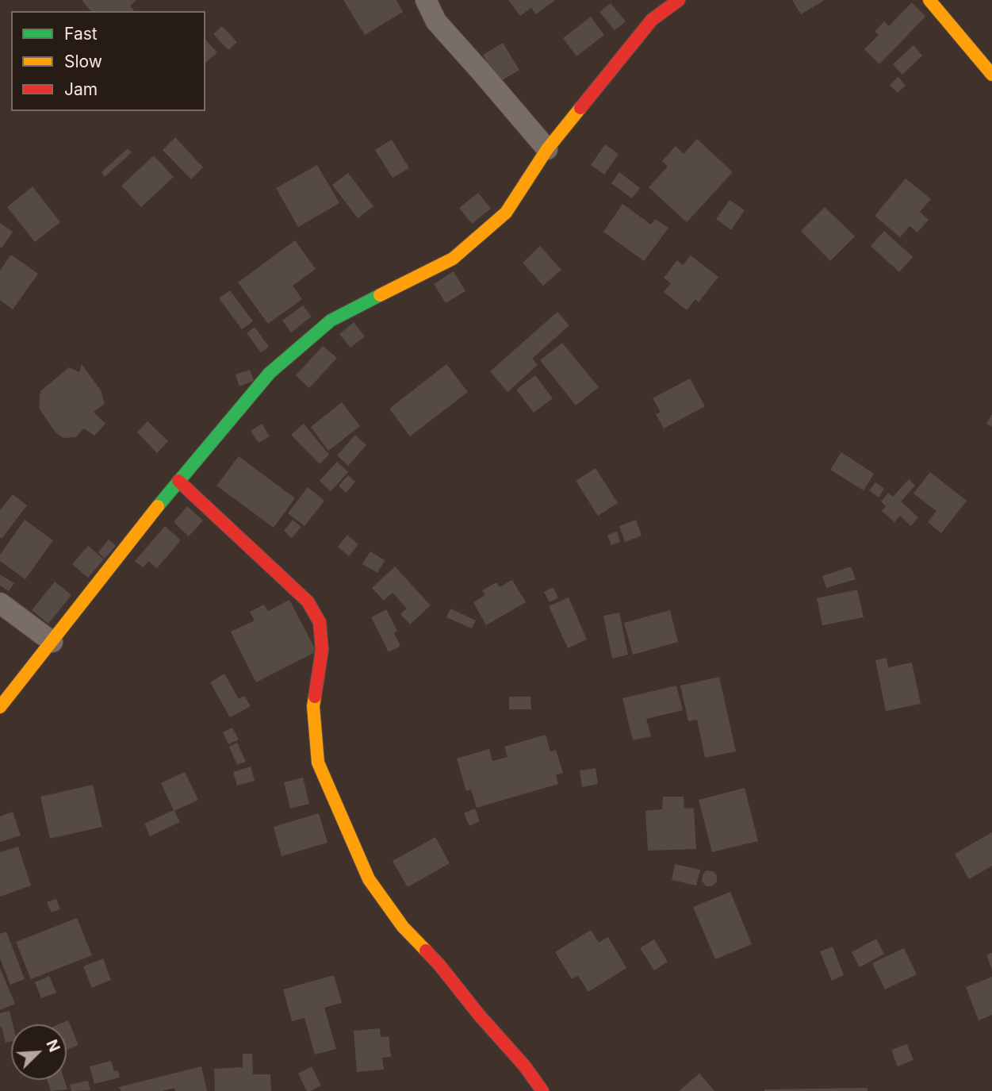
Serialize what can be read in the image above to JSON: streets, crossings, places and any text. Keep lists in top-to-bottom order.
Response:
{
  "legend": ["Fast", "Slow", "Jam"],
  "north": "top right"
}
